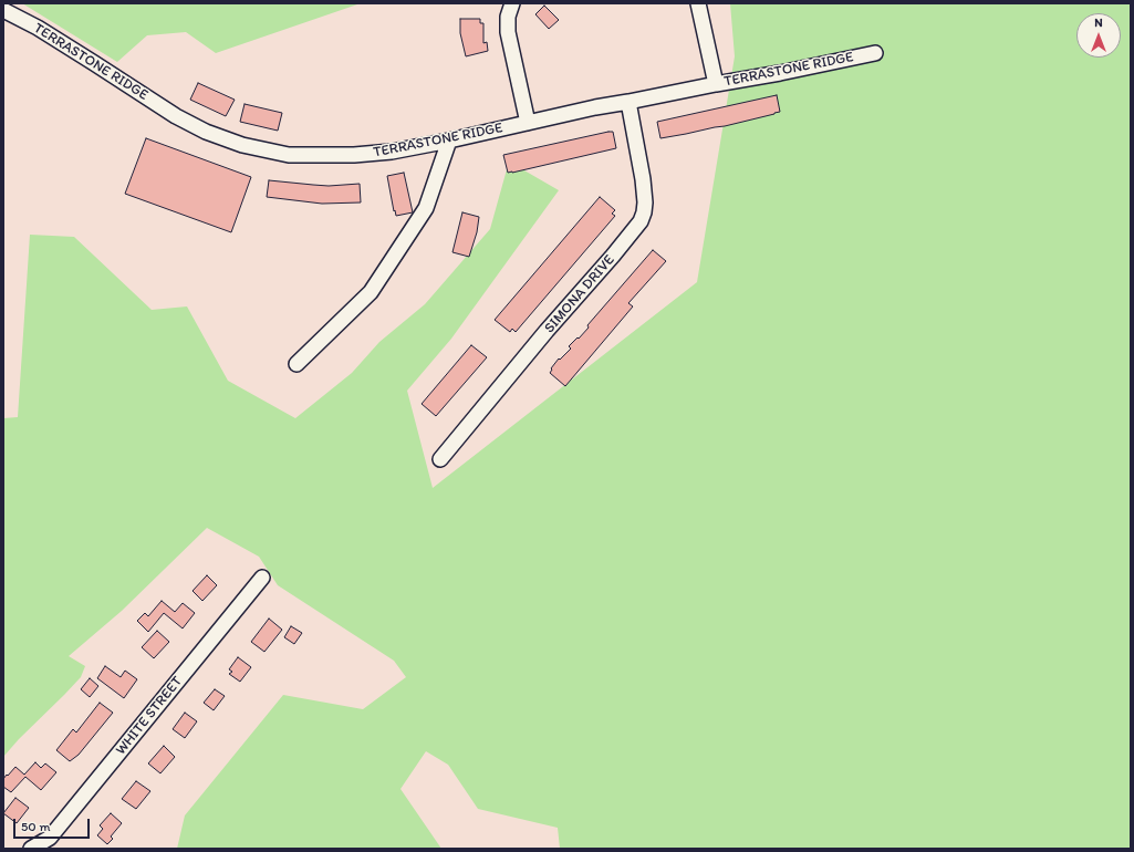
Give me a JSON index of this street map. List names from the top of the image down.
{
  "streets": {
    "street": ["TERRASTONE RIDGE", "SIMONA DRIVE", "WHITE STREET"]
  },
  "crossings": [
    ["TERRASTONE RIDGE", "SIMONA DRIVE"]
  ],
  "scale_bar": "50 m",
  "north": "top"
}
